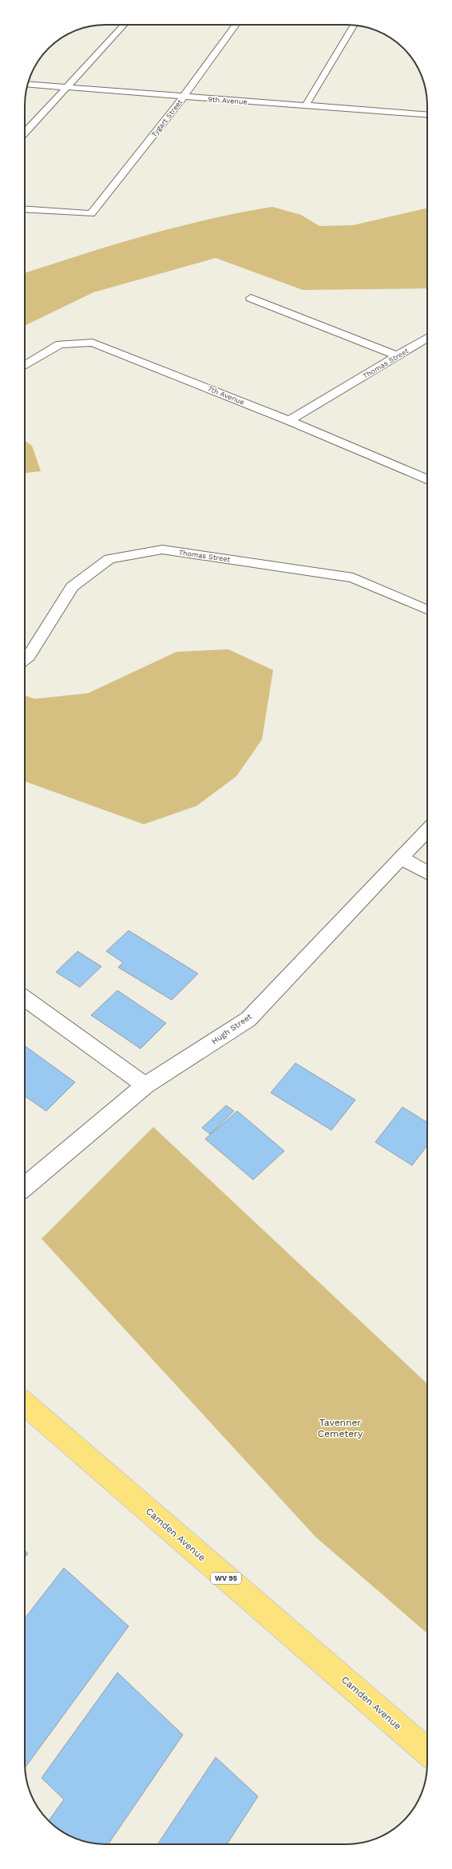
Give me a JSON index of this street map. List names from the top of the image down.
{
  "streets": {
    "main road": ["Camden Avenue", "WV 95"],
    "street": [
      "9th Avenue",
      "Tygart Street",
      "Thomas Street",
      "7th Avenue",
      "Hugh Street"
    ]
  },
  "crossings": [
    ["9th Avenue", "Tygart Street"],
    ["Thomas Street", "7th Avenue"]
  ],
  "parks": ["Tavenner Cemetery"]
}
